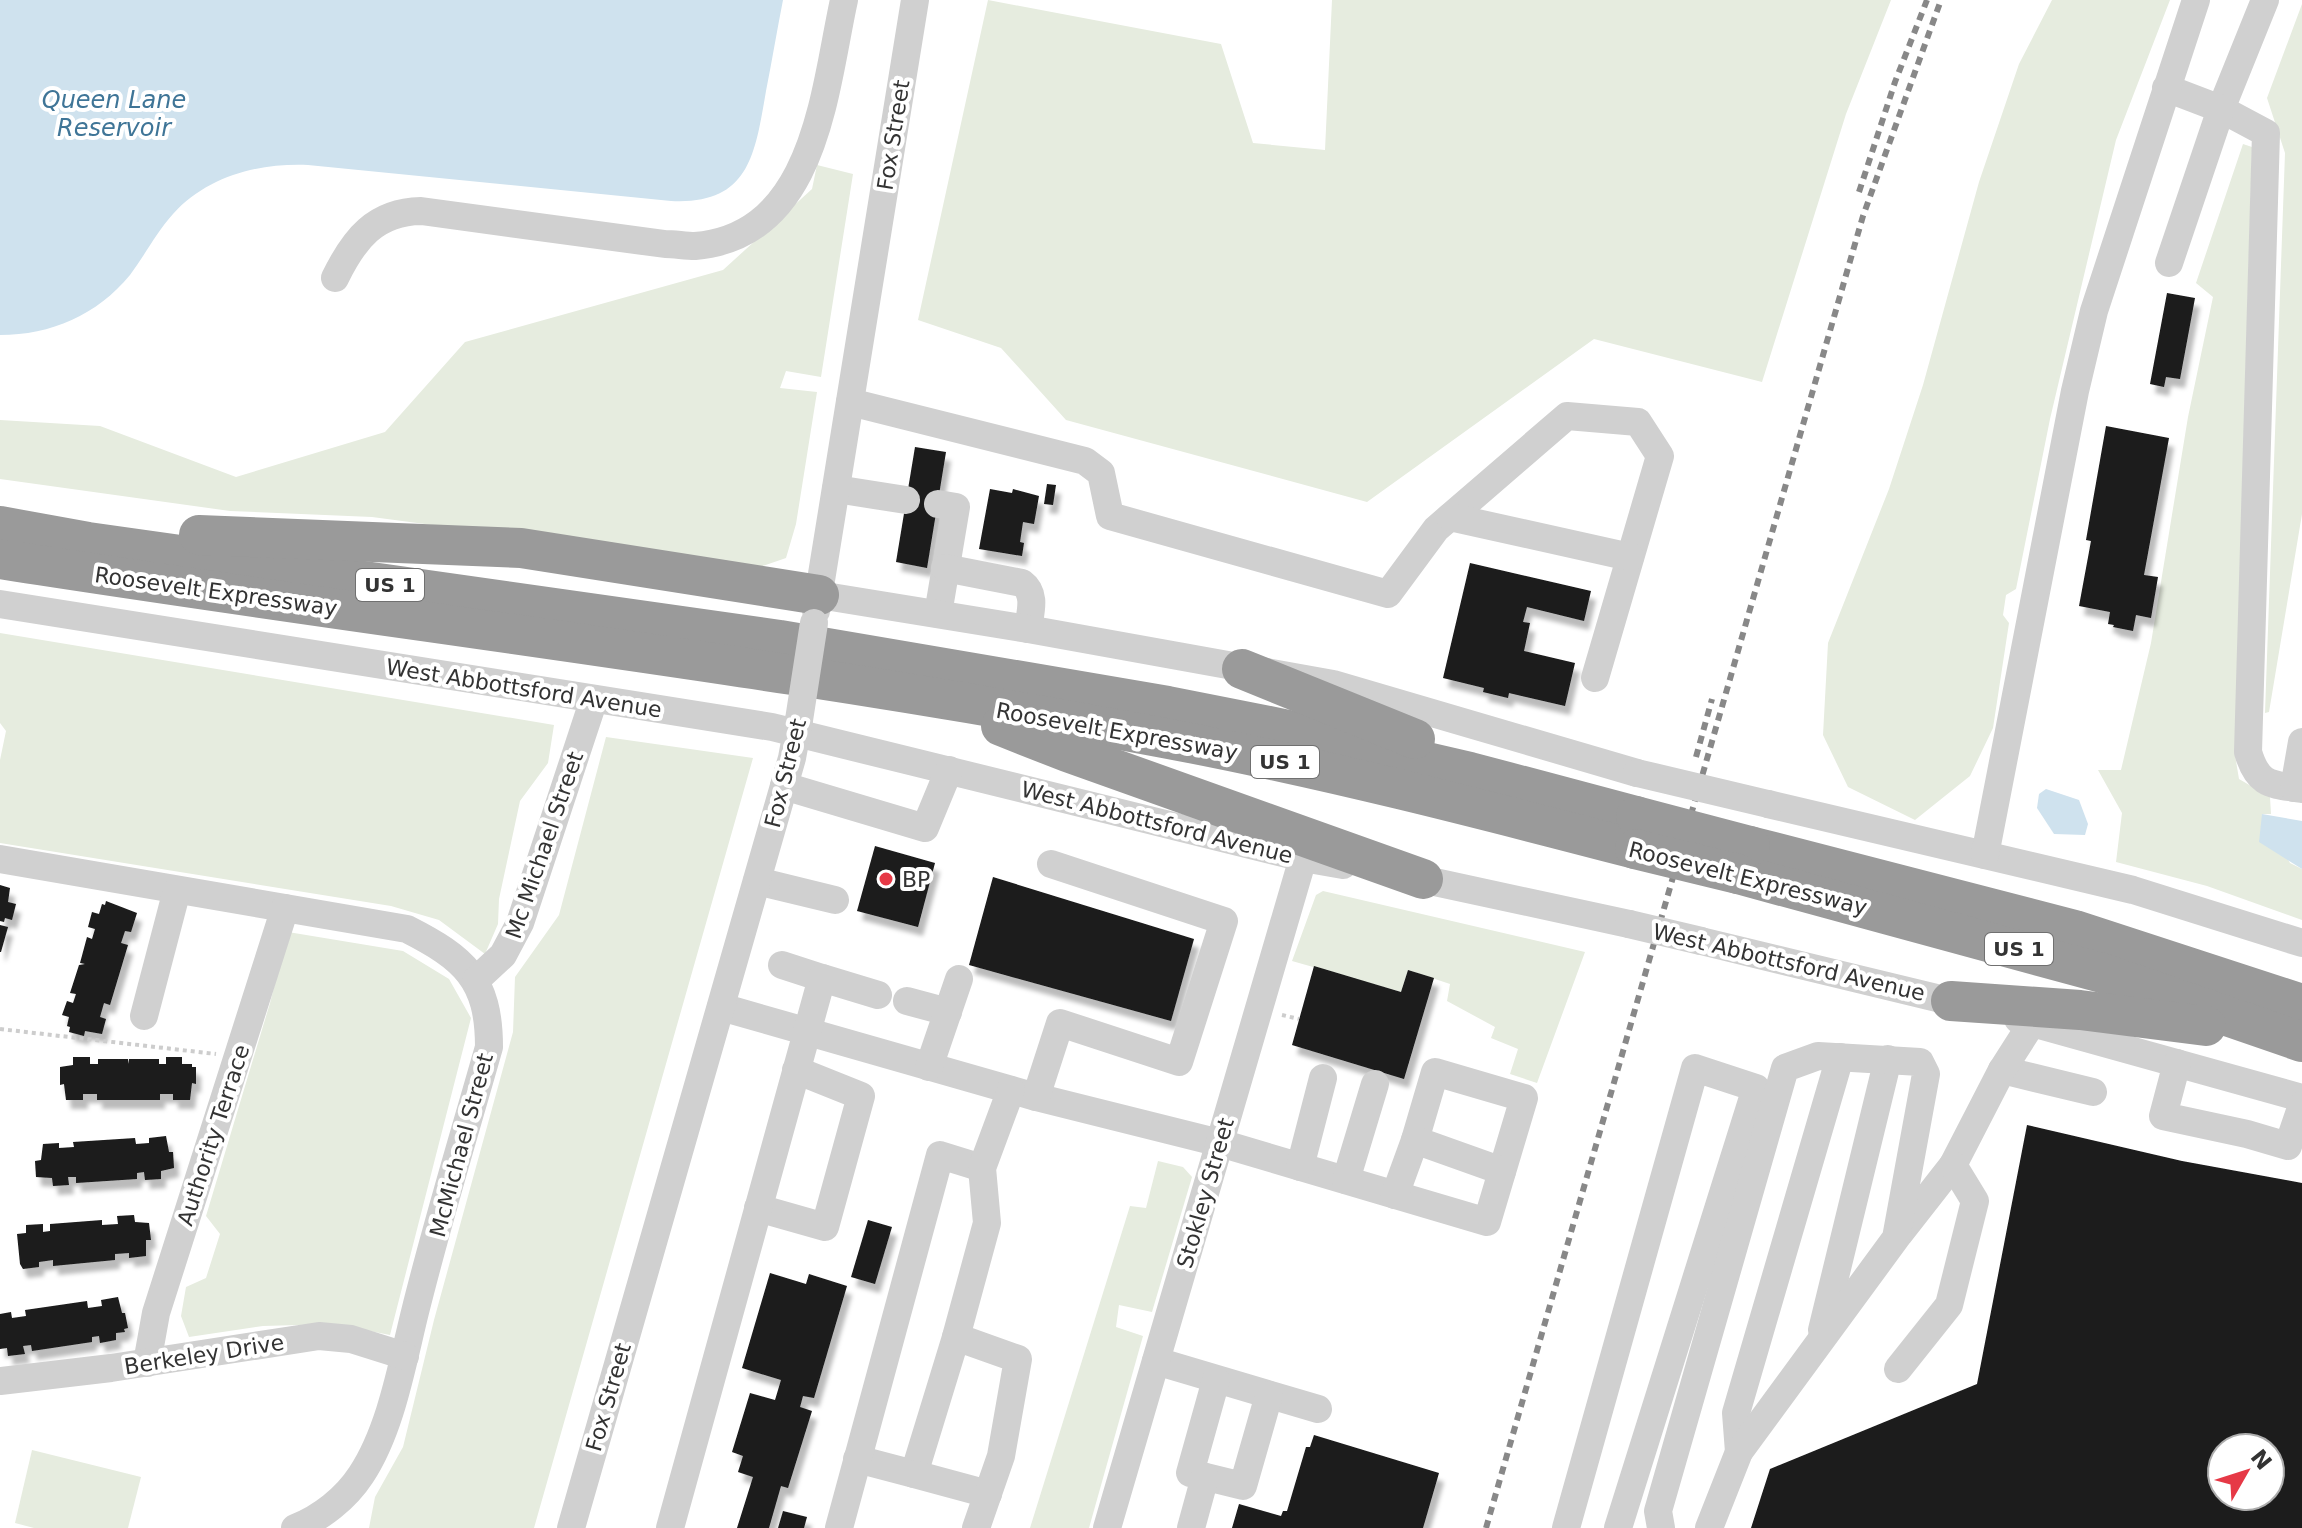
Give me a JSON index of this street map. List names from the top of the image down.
{
  "streets": {
    "highway": ["US 1", "Roosevelt Expressway"],
    "street": [
      "Fox Street",
      "West Abbottsford Avenue",
      "Mc Michael Street",
      "Authority Terrace",
      "McMichael Street",
      "Stokley Street",
      "Berkeley Drive"
    ]
  },
  "crossings": [
    ["Fox Street", "West Abbottsford Avenue"],
    ["West Abbottsford Avenue", "Mc Michael Street"],
    ["West Abbottsford Avenue", "Stokley Street"],
    ["Mc Michael Street", "McMichael Street"],
    ["Authority Terrace", "McMichael Street"],
    ["Authority Terrace", "Berkeley Drive"],
    ["McMichael Street", "Berkeley Drive"]
  ],
  "water": ["Queen Lane Reservoir"],
  "places": ["BP"],
  "north": "top right"
}
